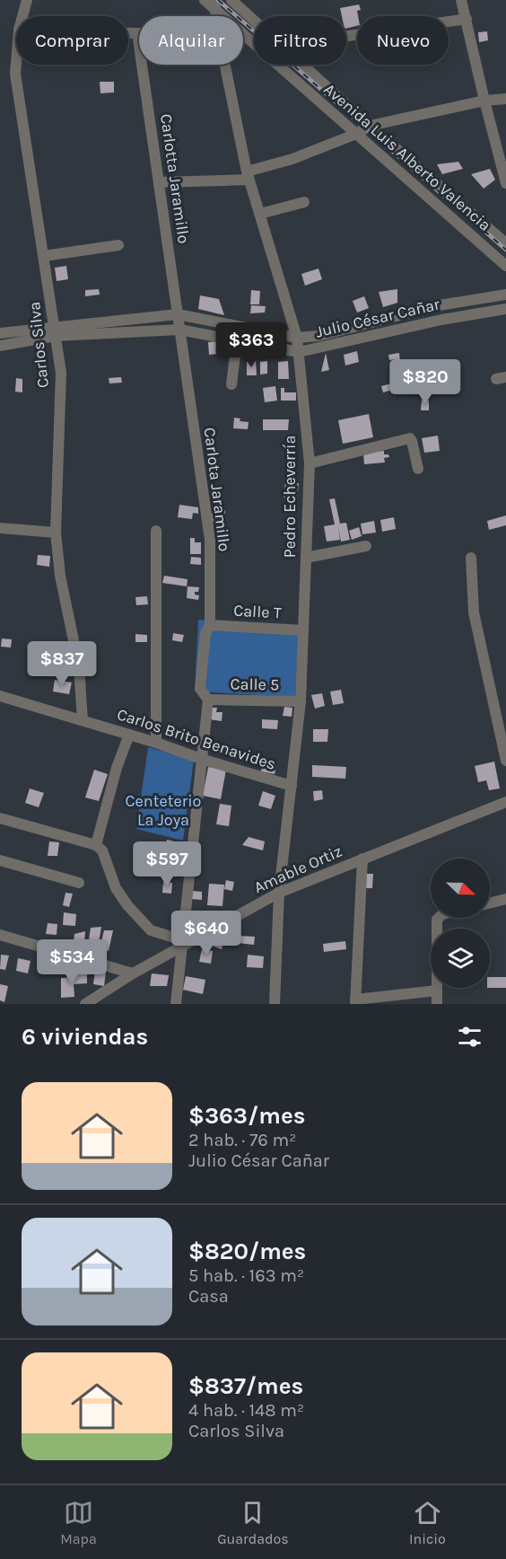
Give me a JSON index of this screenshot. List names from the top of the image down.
{
  "streets": {
    "street": [
      "Avenida Luis Alberto Valencia",
      "Carlotta Jaramillo",
      "Julio César Cañar",
      "Carlos Silva",
      "Carlota Jaramillo",
      "Pedro Echeverría",
      "Calle T",
      "Calle 5",
      "Carlos Brito Benavides",
      "Amable Ortiz"
    ]
  },
  "crossings": [
    ["Carlotta Jaramillo", "Julio César Cañar"],
    ["Carlotta Jaramillo", "Carlota Jaramillo"],
    ["Julio César Cañar", "Carlos Silva"],
    ["Julio César Cañar", "Carlota Jaramillo"],
    ["Julio César Cañar", "Pedro Echeverría"],
    ["Carlos Silva", "Carlos Brito Benavides"],
    ["Carlota Jaramillo", "Calle T"],
    ["Carlota Jaramillo", "Calle 5"],
    ["Carlota Jaramillo", "Carlos Brito Benavides"],
    ["Carlota Jaramillo", "Amable Ortiz"],
    ["Pedro Echeverría", "Calle T"],
    ["Pedro Echeverría", "Calle 5"],
    ["Pedro Echeverría", "Carlos Brito Benavides"],
    ["Pedro Echeverría", "Amable Ortiz"]
  ],
  "parks": ["Centeterio La Joya"],
  "north": "bottom right",
  "page": {
    "chip": [
      "Comprar",
      "Alquilar",
      "Filtros",
      "Nuevo"
    ],
    "price": [
      "$363",
      "$820",
      "$837",
      "$597",
      "$640",
      "$534"
    ],
    "heading": "6 viviendas",
    "list": [
      {
        "name": "$363/mes",
        "note": "2 hab. · 76 m² · Julio César Cañar"
      },
      {
        "name": "$820/mes",
        "note": "5 hab. · 163 m² · Casa"
      },
      {
        "name": "$837/mes",
        "note": "4 hab. · 148 m² · Carlos Silva"
      }
    ],
    "tabs": ["Mapa", "Guardados", "Inicio"]
  }
}
